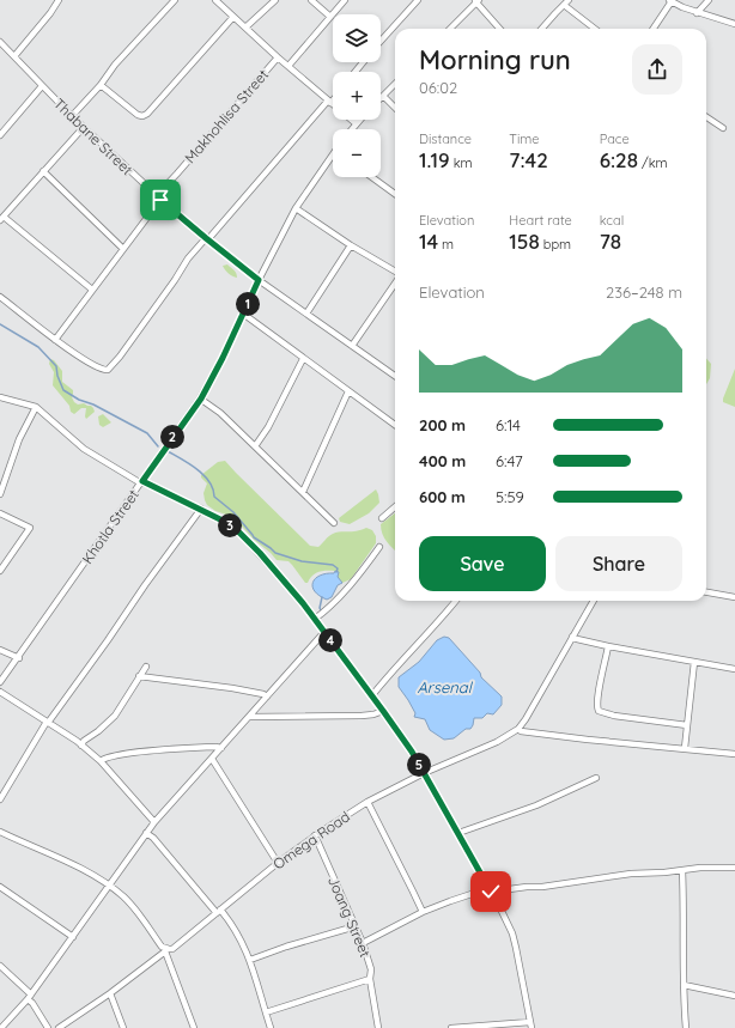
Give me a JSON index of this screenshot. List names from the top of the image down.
{
  "streets": {
    "street": [
      "Makhohlisa Street",
      "Thabane Street",
      "Khotla Street",
      "Omega Road",
      "Joang Street"
    ]
  },
  "crossings": [
    ["Makhohlisa Street", "Thabane Street"],
    ["Thabane Street", "Khotla Street"],
    ["Omega Road", "Joang Street"]
  ],
  "water": ["Arsenal"],
  "page": {
    "map_buttons": ["+", "−"],
    "heading": ["Morning run", "06:02"],
    "stats": [
      ["Distance", "1.19 km"],
      ["Time", "7:42"],
      ["Pace", "6:28 /km"],
      ["Elevation", "14 m"],
      ["Heart rate", "158 bpm"],
      ["kcal", "78"]
    ],
    "chart": ["Elevation", "236–248 m"],
    "pins": [
      "1",
      "2",
      "3",
      "4",
      "5"
    ],
    "list": [
      {
        "name": "200 m",
        "note": "6:14"
      },
      {
        "name": "400 m",
        "note": "6:47"
      },
      {
        "name": "600 m",
        "note": "5:59"
      }
    ],
    "buttons": ["Save", "Share"]
  }
}
